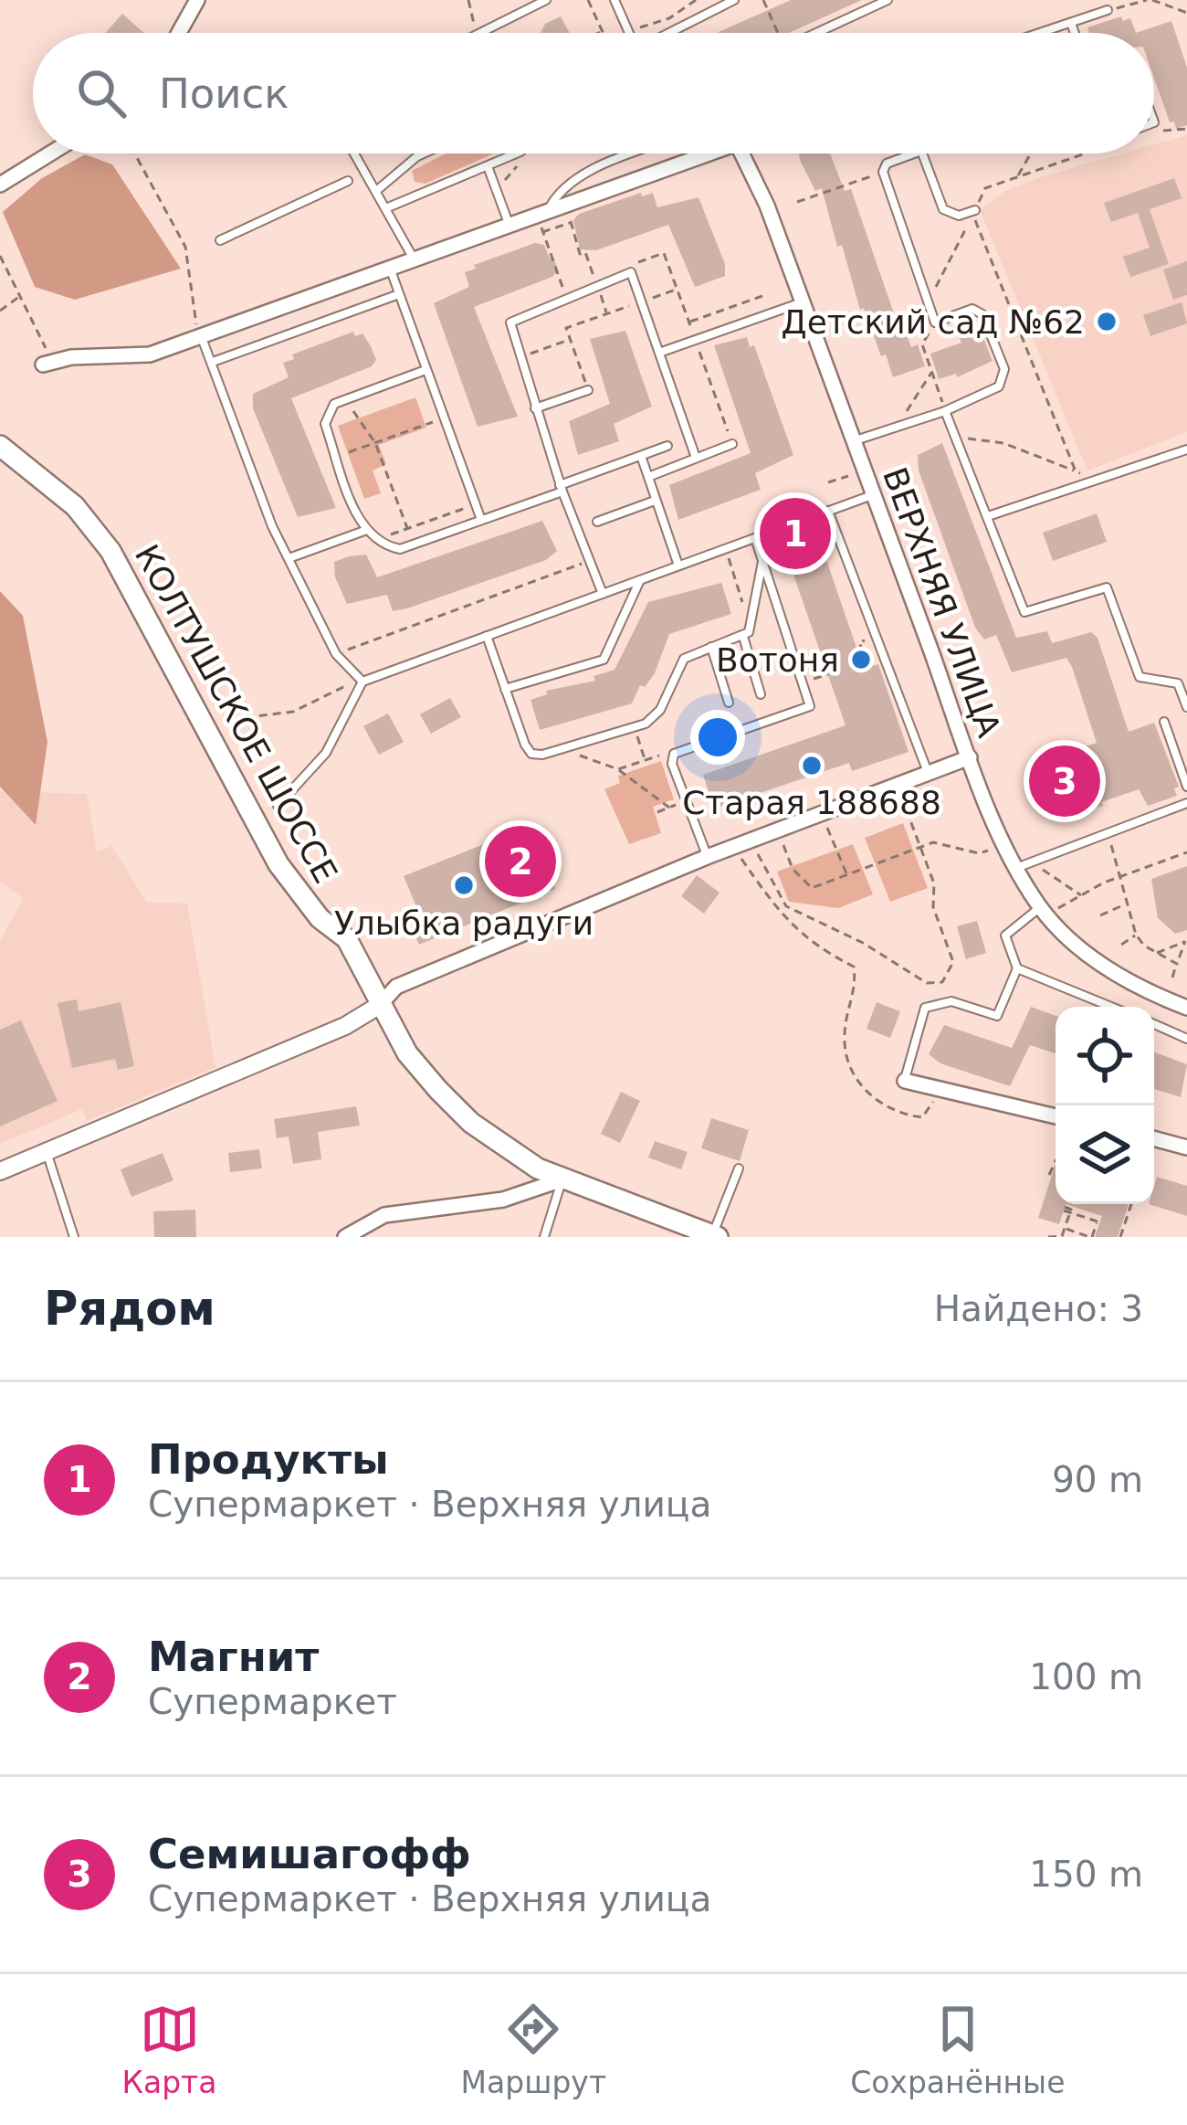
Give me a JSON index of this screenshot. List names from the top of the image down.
{
  "streets": {
    "main road": ["КОЛТУШСКОЕ ШОССЕ"],
    "street": ["ВЕРХНЯЯ УЛИЦА"]
  },
  "places": [
    "Детский сад №62",
    "Вотоня",
    "Старая 188688",
    "Улыбка радуги"
  ],
  "page": {
    "search": "Поиск",
    "pins": ["1", "3", "2"],
    "heading": ["Рядом", "Найдено: 3"],
    "list": [
      {
        "mark": "1",
        "name": "Продукты",
        "note": "Супермаркет · Верхняя улица",
        "value": "90 m"
      },
      {
        "mark": "2",
        "name": "Магнит",
        "note": "Супермаркет",
        "value": "100 m"
      },
      {
        "mark": "3",
        "name": "Семишагофф",
        "note": "Супермаркет · Верхняя улица",
        "value": "150 m"
      }
    ],
    "nav": ["Карта", "Маршрут", "Сохранённые"]
  }
}
